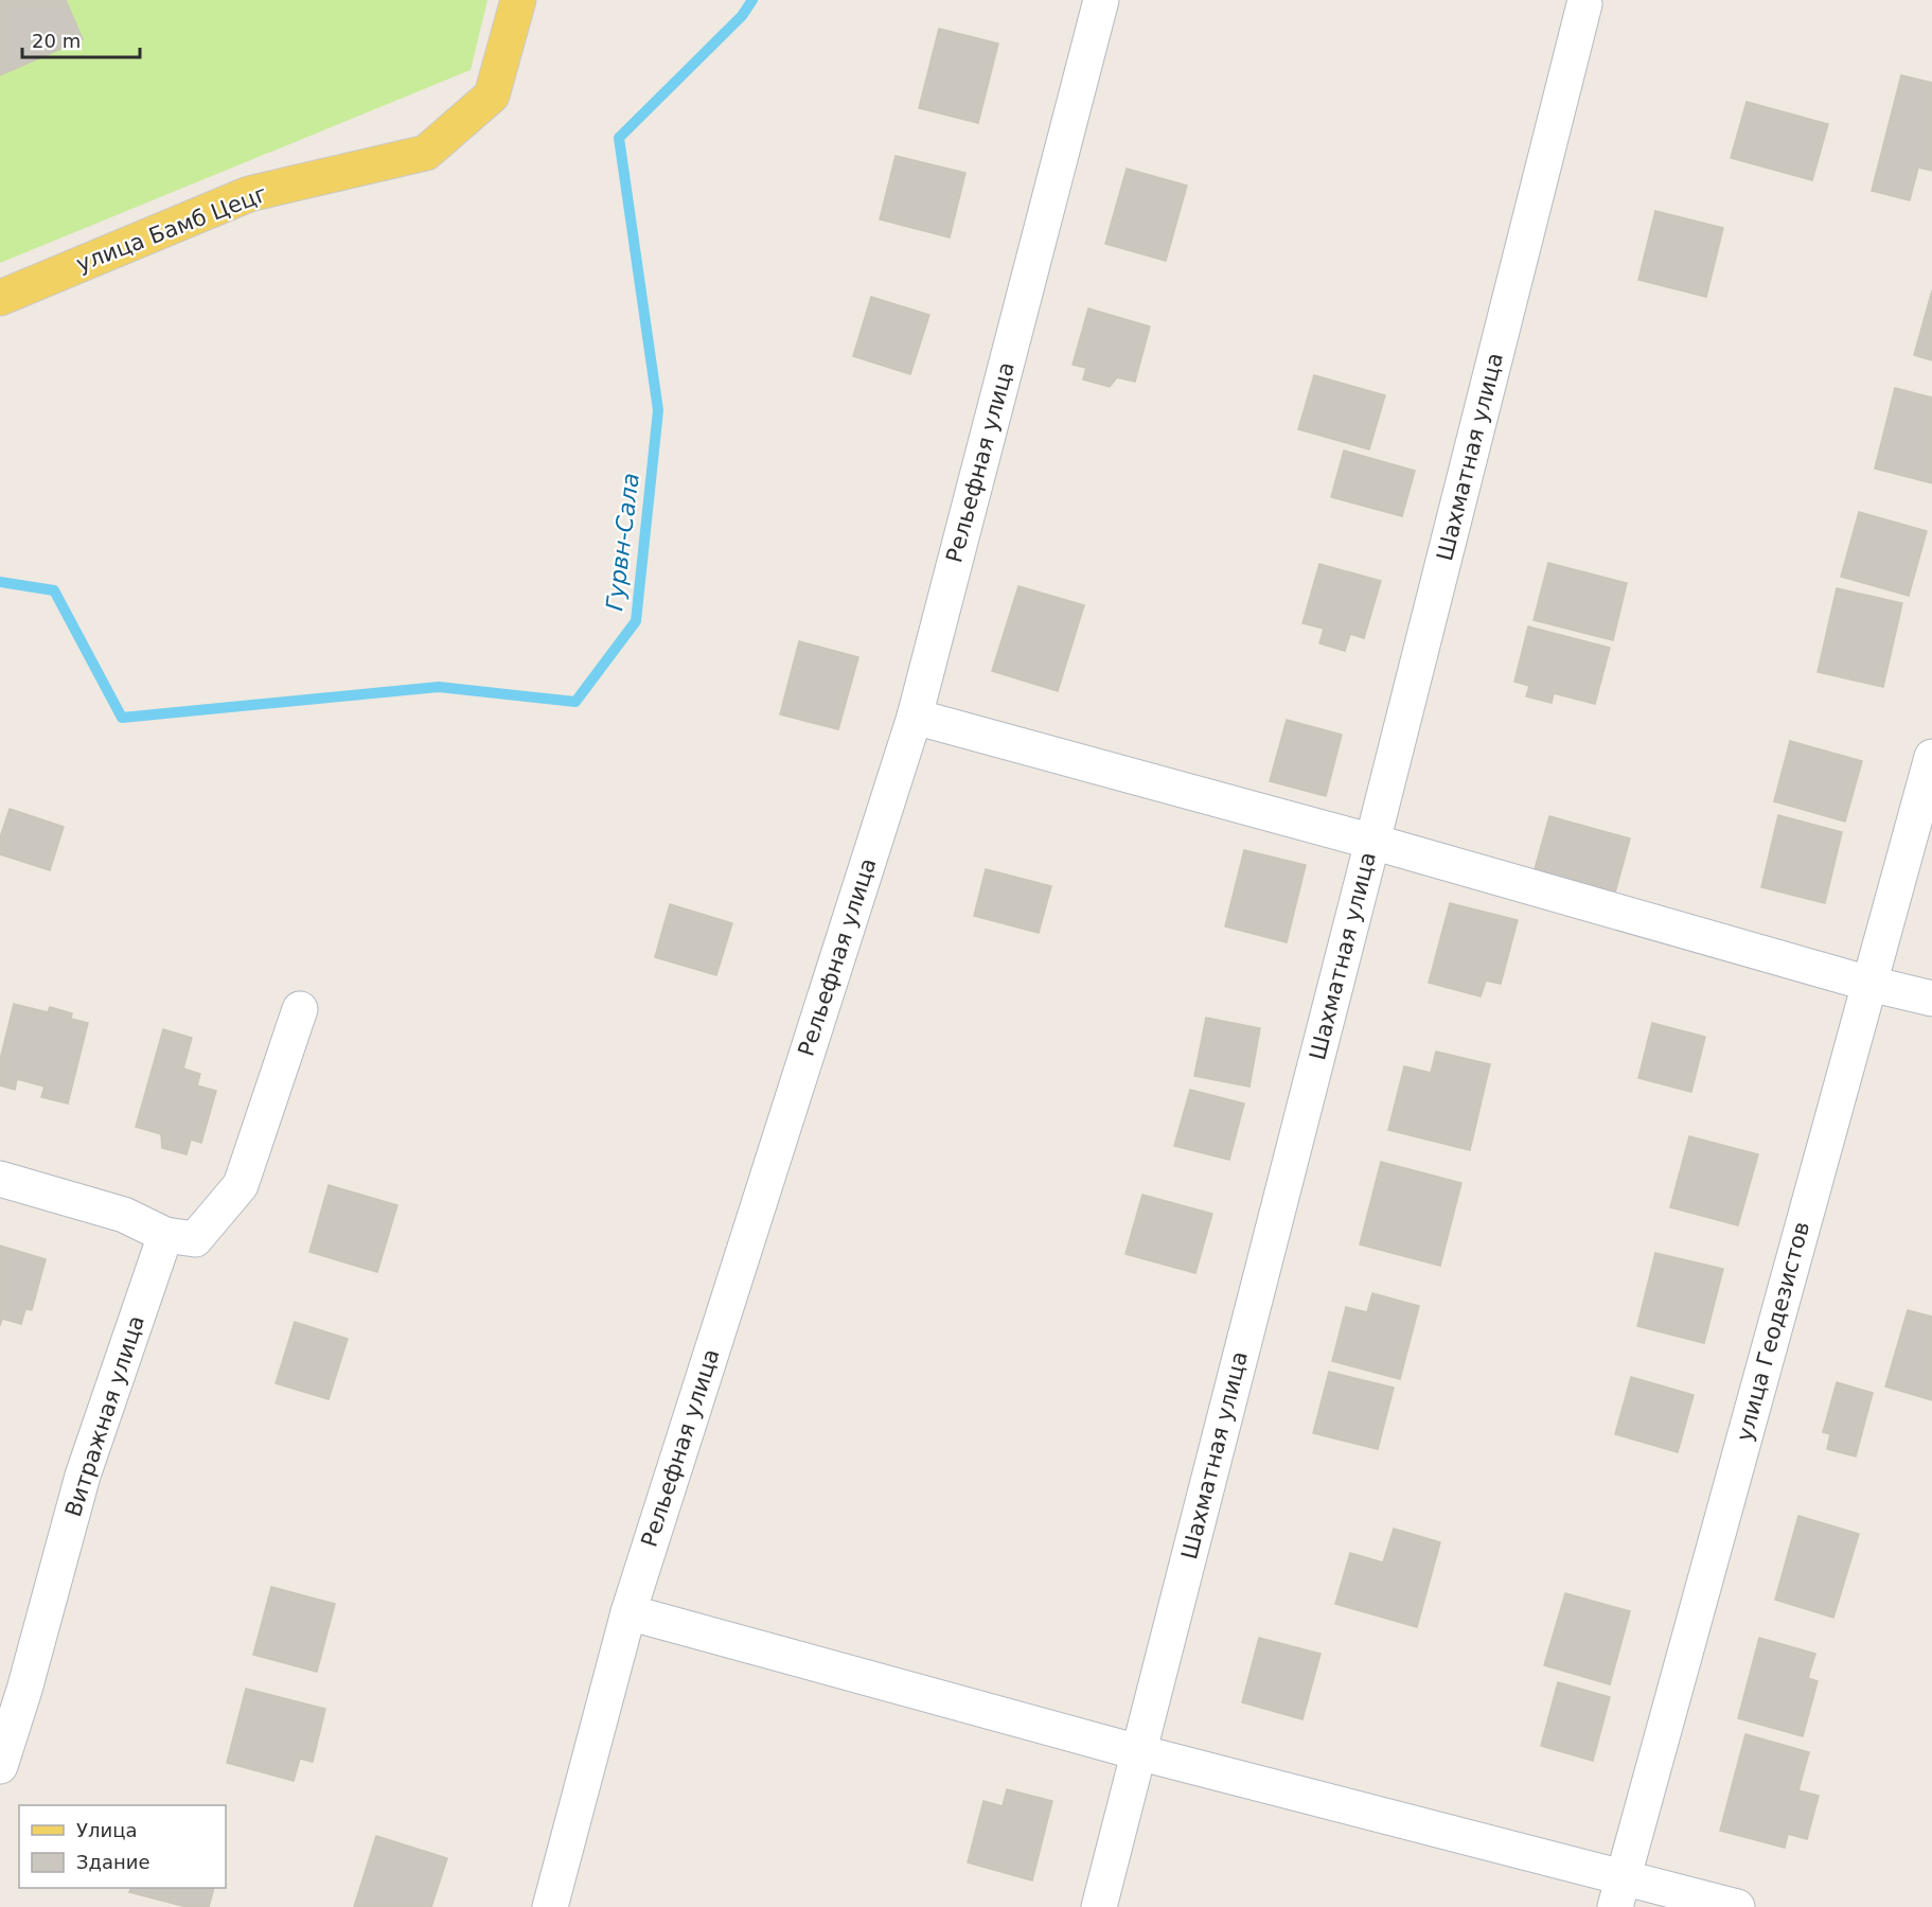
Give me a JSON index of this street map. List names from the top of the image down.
{
  "streets": {
    "main road": ["улица Бамб Цецг"],
    "street": [
      "Шахматная улица",
      "Рельефная улица",
      "улица Геодезистов",
      "Витражная улица"
    ]
  },
  "water": ["Гурвн-Сала"],
  "legend": ["Улица", "Здание"],
  "scale_bar": "20 m"
}
